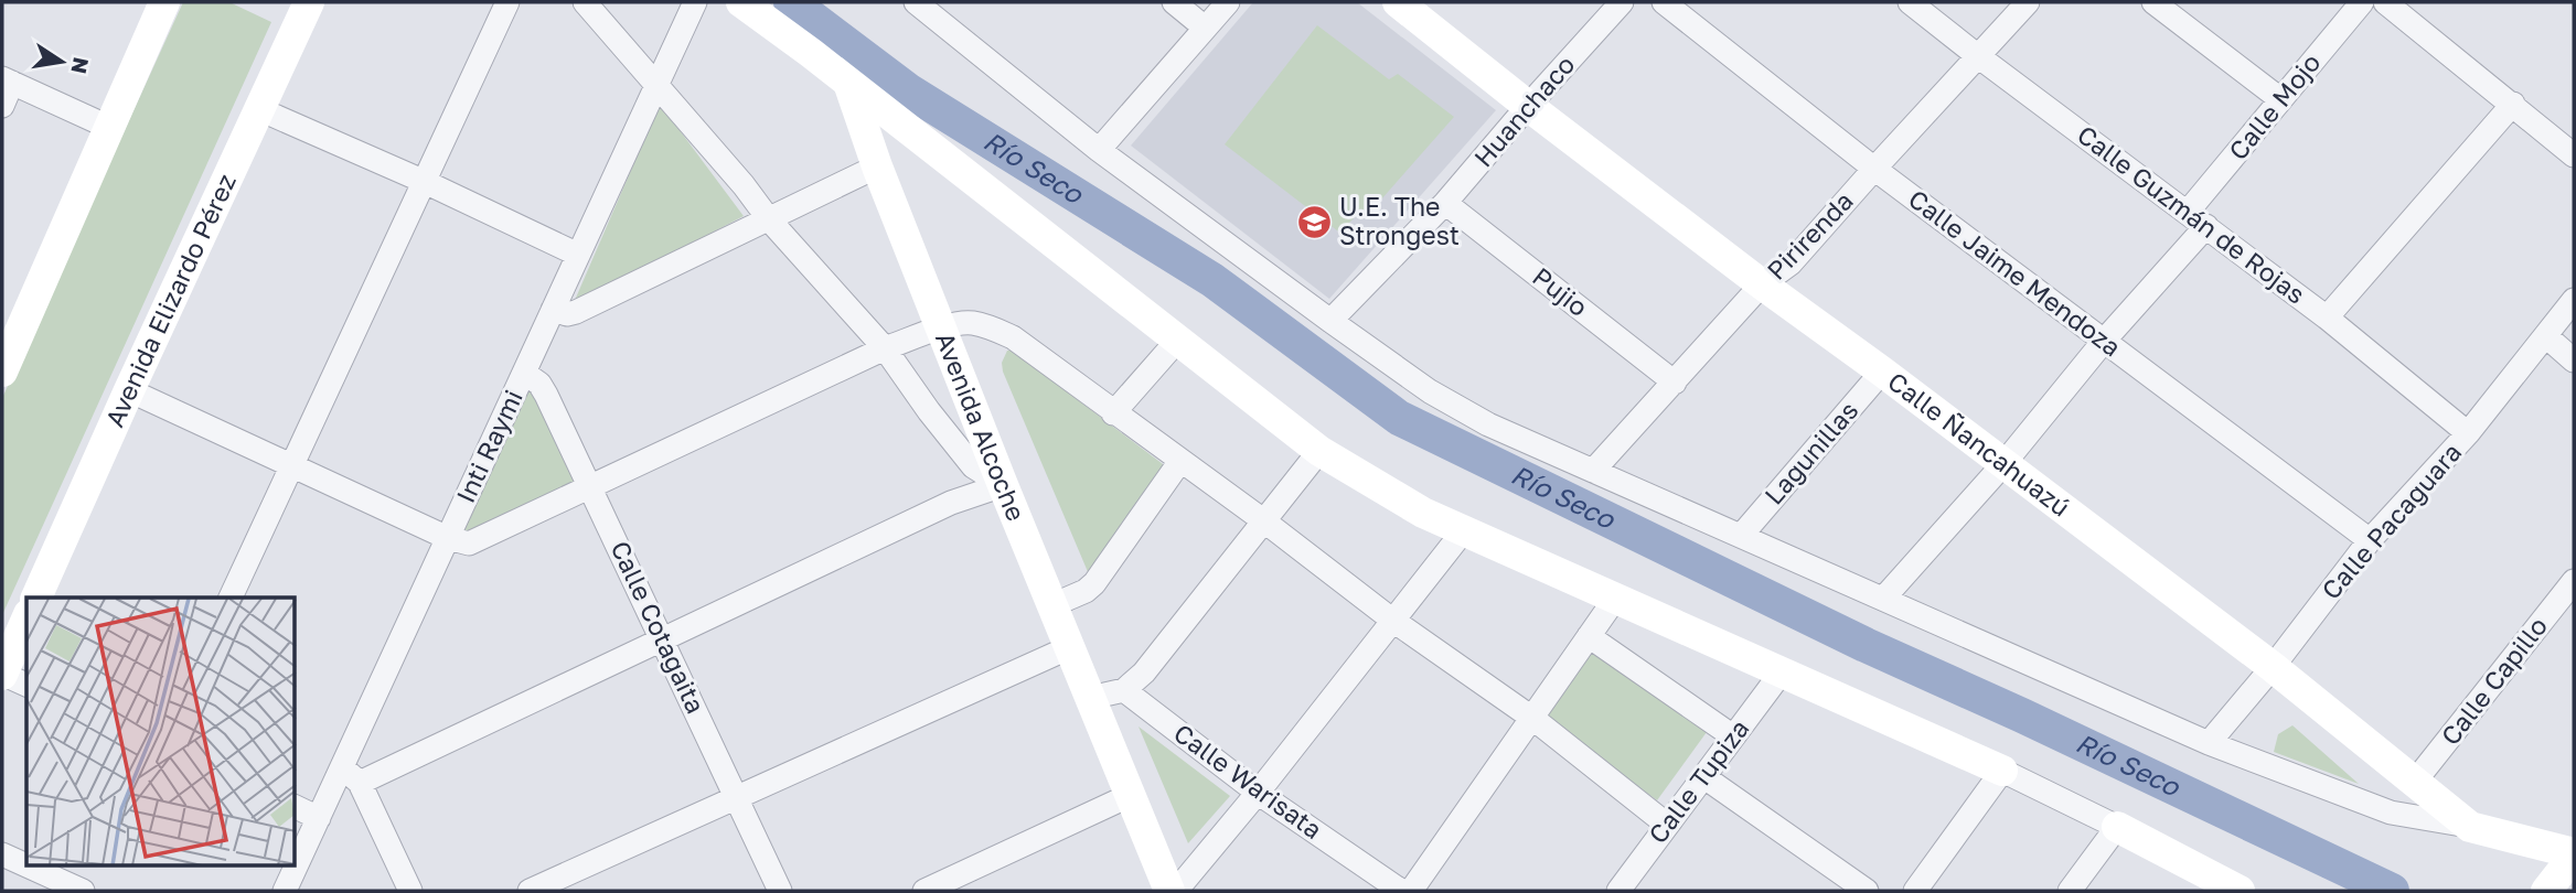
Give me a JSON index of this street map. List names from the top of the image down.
{
  "streets": {
    "street": [
      "Calle Mojo",
      "Huanchaco",
      "Calle Guzmán de Rojas",
      "Pirirenda",
      "Calle Jaime Mendoza",
      "Pujio",
      "Avenida Elizardo Pérez",
      "Avenida Alcoche",
      "Calle Ñancahuazú",
      "Inti Raymi",
      "Lagunillas",
      "Calle Pacaguara",
      "Calle Cotagaita",
      "Calle Capillo",
      "Calle Warisata",
      "Calle Tupiza"
    ]
  },
  "crossings": [
    ["Calle Mojo", "Calle Guzmán de Rojas"],
    ["Calle Mojo", "Calle Jaime Mendoza"],
    ["Calle Mojo", "Calle Ñancahuazú"],
    ["Huanchaco", "Pujio"],
    ["Huanchaco", "Calle Ñancahuazú"],
    ["Calle Guzmán de Rojas", "Pirirenda"],
    ["Calle Guzmán de Rojas", "Calle Pacaguara"],
    ["Pirirenda", "Calle Jaime Mendoza"],
    ["Pirirenda", "Pujio"],
    ["Pirirenda", "Calle Ñancahuazú"],
    ["Calle Jaime Mendoza", "Calle Pacaguara"],
    ["Calle Ñancahuazú", "Lagunillas"],
    ["Calle Ñancahuazú", "Calle Pacaguara"],
    ["Calle Ñancahuazú", "Calle Capillo"],
    ["Inti Raymi", "Calle Cotagaita"]
  ],
  "water": ["Río Seco"],
  "places": {
    "school or university": ["U.E. The Strongest"]
  },
  "north": "right"
}
